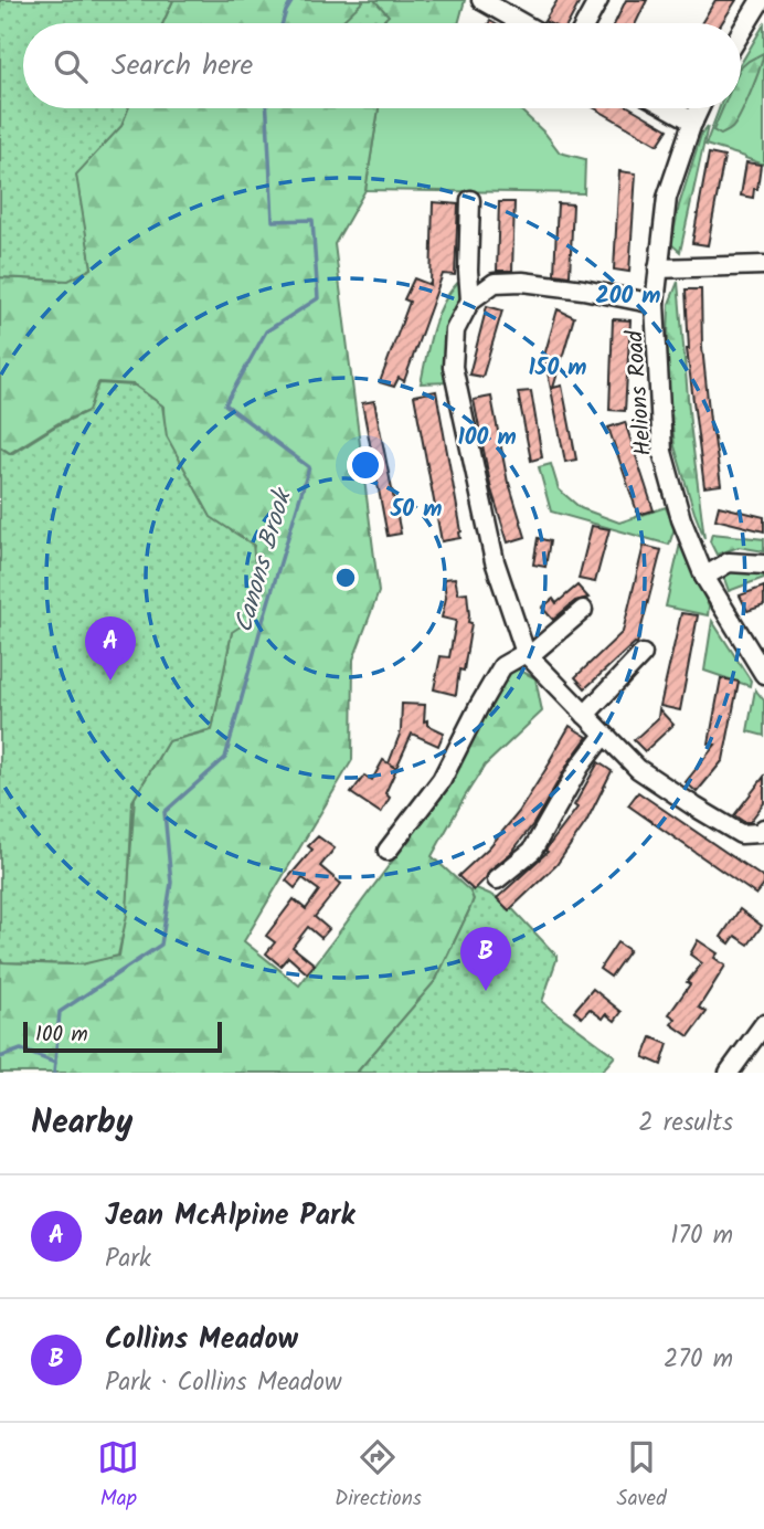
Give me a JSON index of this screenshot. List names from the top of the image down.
{
  "streets": {
    "street": ["Helions Road"]
  },
  "water": ["Canons Brook"],
  "scale_bar": "100 m",
  "page": {
    "search": "Search here",
    "pins": ["A", "B"],
    "scale": "100 m",
    "heading": ["Nearby", "2 results"],
    "list": [
      {
        "mark": "A",
        "name": "Jean McAlpine Park",
        "note": "Park",
        "value": "170 m"
      },
      {
        "mark": "B",
        "name": "Collins Meadow",
        "note": "Park · Collins Meadow",
        "value": "270 m"
      }
    ],
    "nav": ["Map", "Directions", "Saved"]
  },
  "rings": [
    "200 m",
    "150 m",
    "100 m",
    "50 m"
  ]
}
